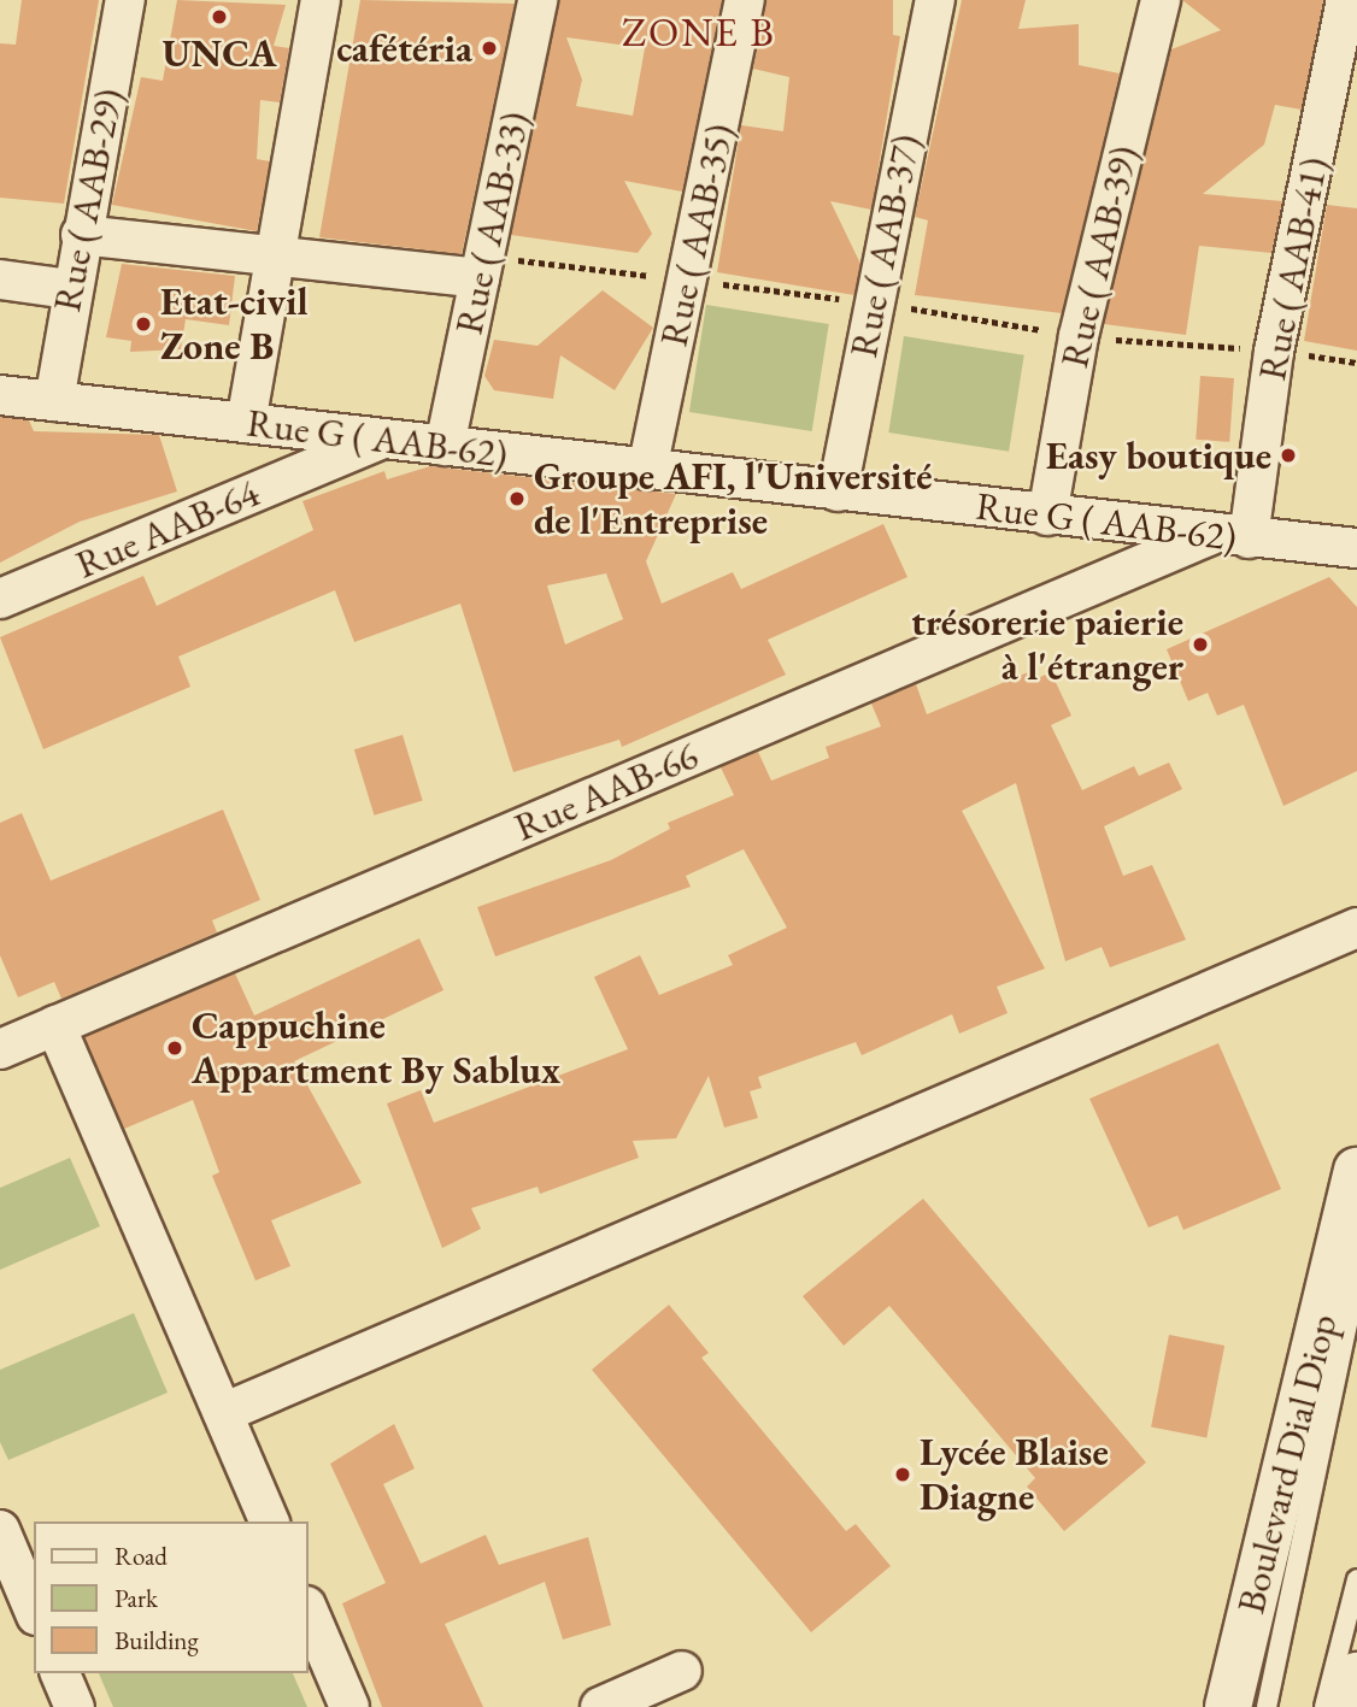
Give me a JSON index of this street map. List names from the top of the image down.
{
  "streets": {
    "street": [
      "Rue ( AAB-29)",
      "Rue ( AAB-33)",
      "Rue ( AAB-35)",
      "Rue ( AAB-37)",
      "Rue ( AAB-39)",
      "Rue ( AAB-41)",
      "Rue G ( AAB-62)",
      "Rue AAB-64",
      "Rue AAB-66",
      "Boulevard Dial Diop"
    ]
  },
  "crossings": [
    ["Rue ( AAB-29)", "Rue G ( AAB-62)"],
    ["Rue ( AAB-33)", "Rue G ( AAB-62)"],
    ["Rue ( AAB-35)", "Rue G ( AAB-62)"],
    ["Rue ( AAB-37)", "Rue G ( AAB-62)"],
    ["Rue ( AAB-39)", "Rue G ( AAB-62)"],
    ["Rue ( AAB-41)", "Rue G ( AAB-62)"],
    ["Rue ( AAB-41)", "Rue AAB-66"],
    ["Rue G ( AAB-62)", "Rue AAB-64"],
    ["Rue G ( AAB-62)", "Rue AAB-66"]
  ],
  "districts": ["ZONE B"],
  "places": [
    "UNCA",
    "cafétéria",
    "Etat-civil Zone B",
    "Easy boutique",
    "Groupe AFI, l'Université de l'Entreprise",
    "trésorerie paierie à l'étranger",
    "Cappuchine Appartment By Sablux",
    "Lycée Blaise Diagne"
  ],
  "legend": ["Road", "Park", "Building"]
}
